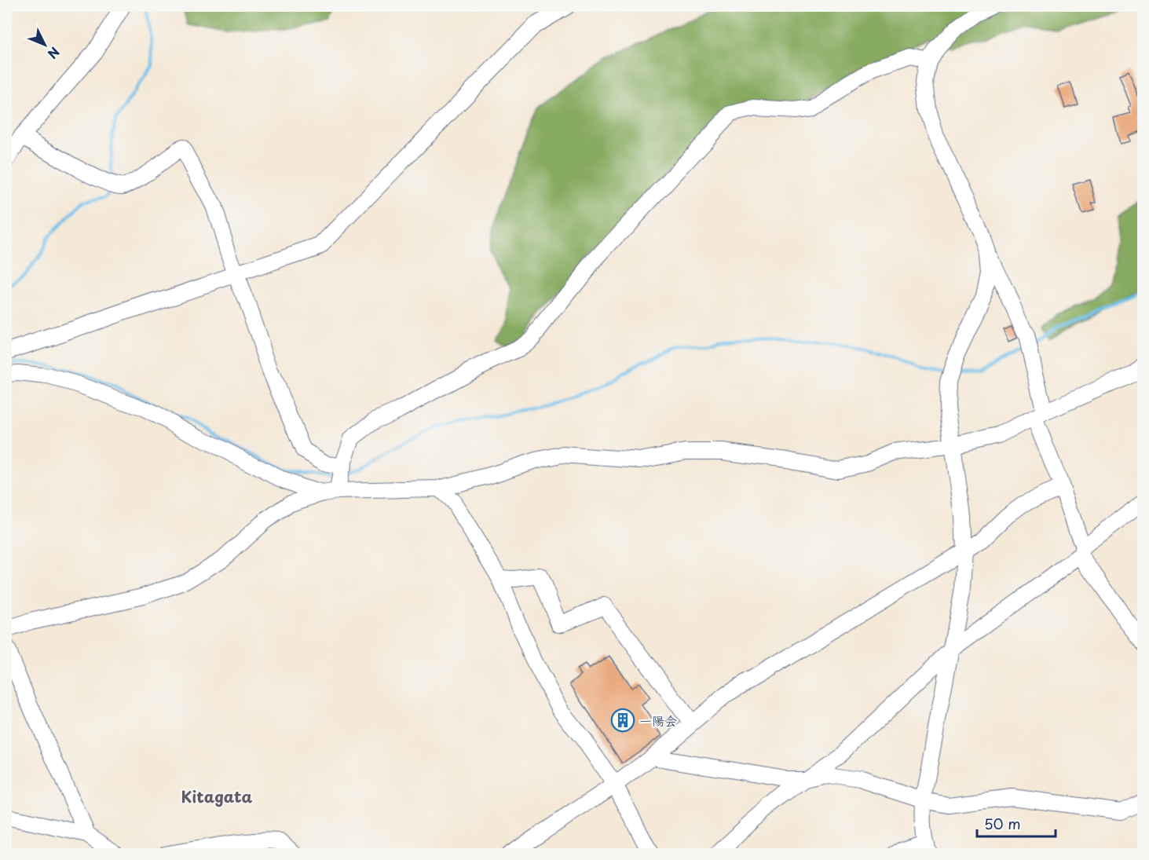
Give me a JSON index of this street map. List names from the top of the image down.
{
  "districts": ["Kitagata"],
  "places": {
    "building": ["一陽会"]
  },
  "scale_bar": "50 m",
  "north": "bottom right"
}
